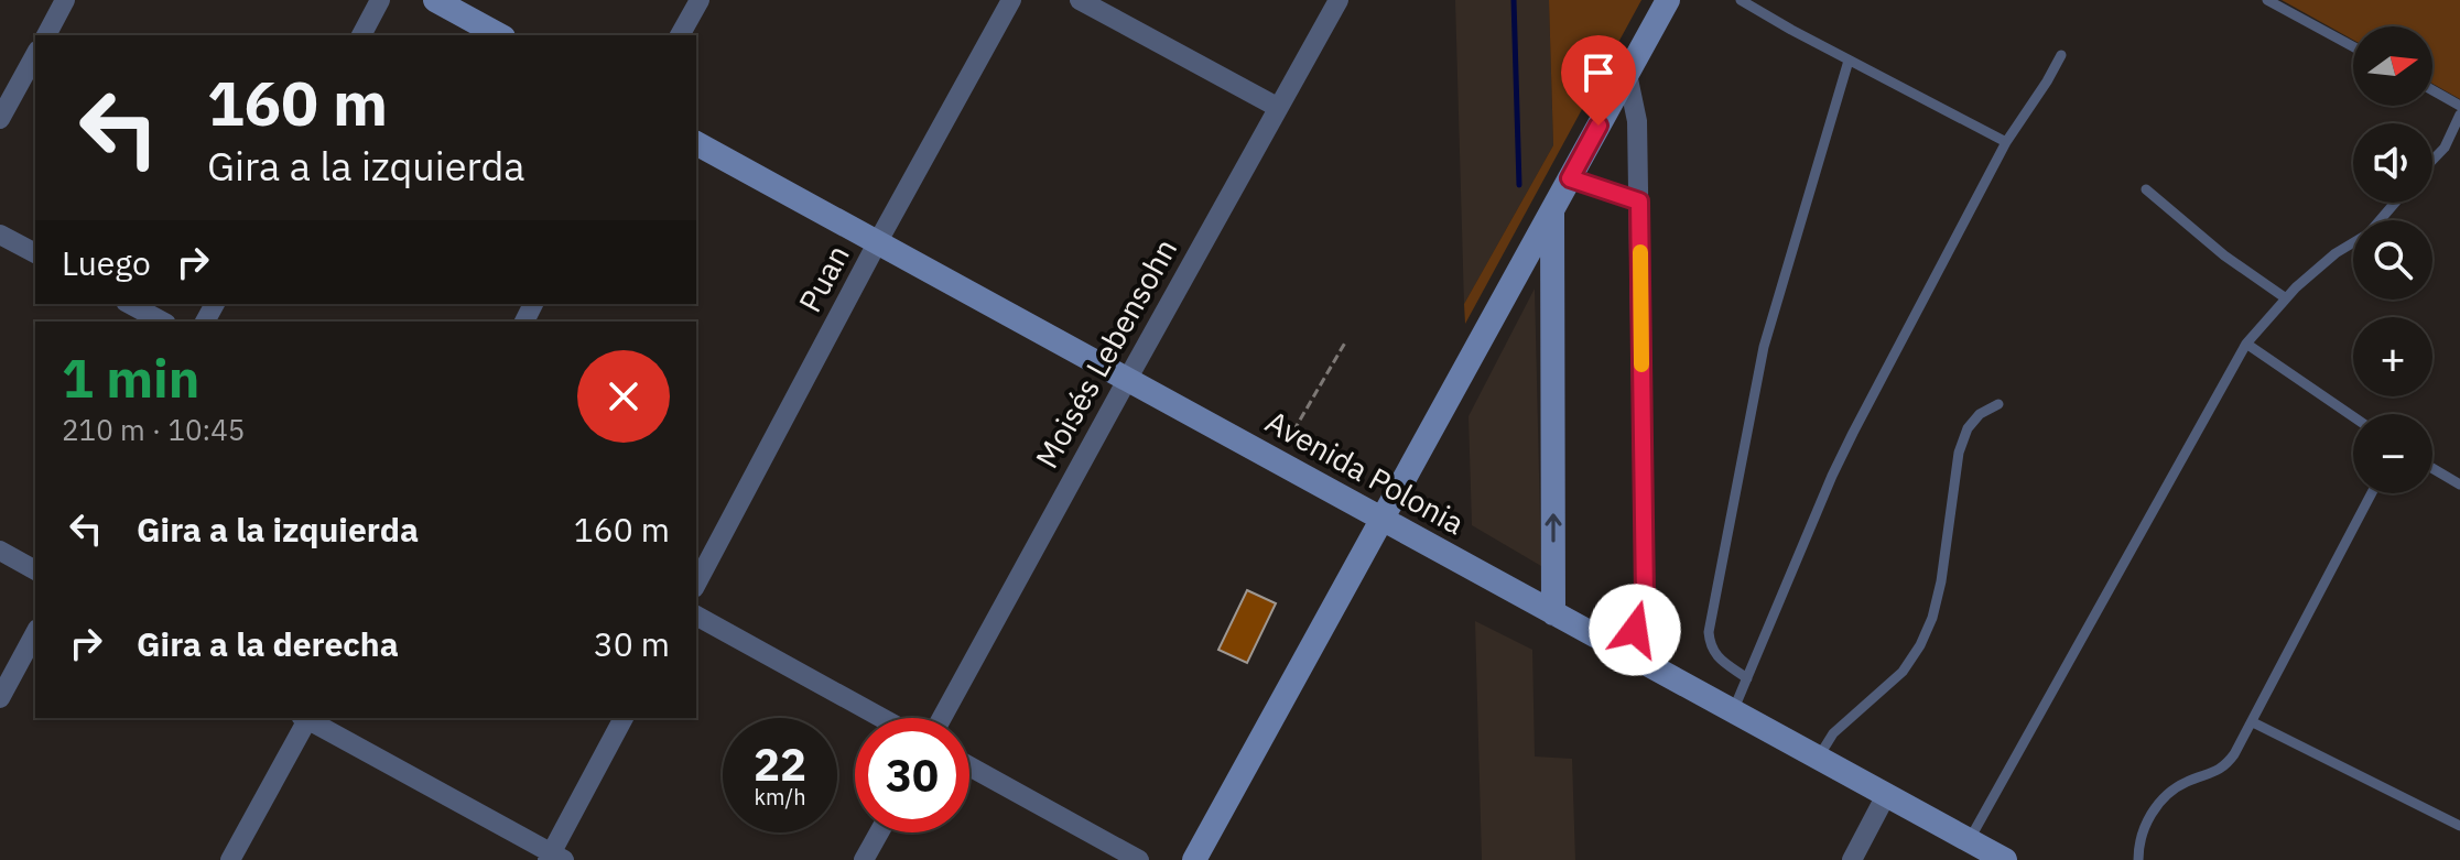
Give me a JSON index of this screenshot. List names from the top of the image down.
{
  "streets": {
    "main road": ["Avenida Polonia"],
    "street": ["Puan", "Moisés Lebensohn"]
  },
  "crossings": [
    ["Puan", "Avenida Polonia"],
    ["Moisés Lebensohn", "Avenida Polonia"]
  ],
  "north": "right",
  "page": {
    "map_buttons": ["+", "−"],
    "turn": ["160 m", "Gira a la izquierda"],
    "then": "Luego",
    "heading": ["1 min", "210 m · 10:45"],
    "list": [
      {
        "name": "Gira a la izquierda",
        "value": "160 m"
      },
      {
        "name": "Gira a la derecha",
        "value": "30 m"
      }
    ],
    "speed": "22 km/h",
    "limit": "30"
  }
}
